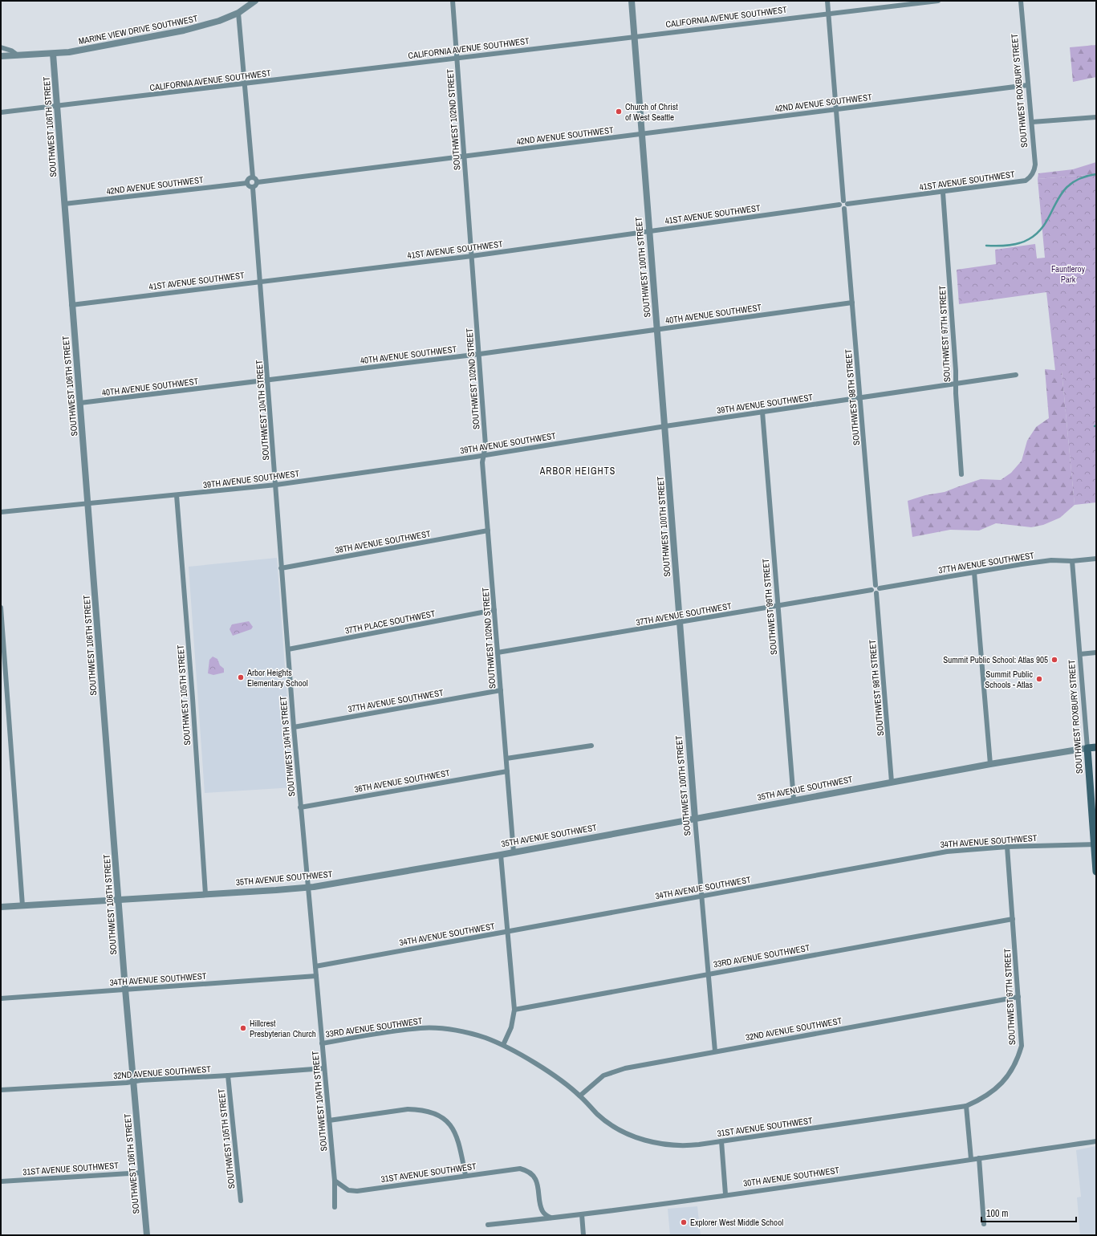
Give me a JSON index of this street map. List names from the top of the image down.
{
  "streets": {
    "main road": ["SOUTHWEST ROXBURY STREET", "35TH AVENUE SOUTHWEST"],
    "street": [
      "CALIFORNIA AVENUE SOUTHWEST",
      "MARINE VIEW DRIVE SOUTHWEST",
      "42ND AVENUE SOUTHWEST",
      "SOUTHWEST 102ND STREET",
      "SOUTHWEST 106TH STREET",
      "41ST AVENUE SOUTHWEST",
      "SOUTHWEST 100TH STREET",
      "40TH AVENUE SOUTHWEST",
      "SOUTHWEST 97TH STREET",
      "SOUTHWEST 98TH STREET",
      "39TH AVENUE SOUTHWEST",
      "SOUTHWEST 104TH STREET",
      "38TH AVENUE SOUTHWEST",
      "37TH AVENUE SOUTHWEST",
      "SOUTHWEST 99TH STREET",
      "37TH PLACE SOUTHWEST",
      "SOUTHWEST 105TH STREET",
      "36TH AVENUE SOUTHWEST",
      "34TH AVENUE SOUTHWEST",
      "33RD AVENUE SOUTHWEST",
      "32ND AVENUE SOUTHWEST",
      "31ST AVENUE SOUTHWEST",
      "30TH AVENUE SOUTHWEST"
    ]
  },
  "crossings": [
    ["CALIFORNIA AVENUE SOUTHWEST", "SOUTHWEST 102ND STREET"],
    ["CALIFORNIA AVENUE SOUTHWEST", "SOUTHWEST 106TH STREET"],
    ["CALIFORNIA AVENUE SOUTHWEST", "SOUTHWEST 100TH STREET"],
    ["MARINE VIEW DRIVE SOUTHWEST", "SOUTHWEST 106TH STREET"],
    ["SOUTHWEST ROXBURY STREET", "42ND AVENUE SOUTHWEST"],
    ["SOUTHWEST ROXBURY STREET", "41ST AVENUE SOUTHWEST"],
    ["SOUTHWEST ROXBURY STREET", "37TH AVENUE SOUTHWEST"],
    ["SOUTHWEST ROXBURY STREET", "35TH AVENUE SOUTHWEST"],
    ["SOUTHWEST ROXBURY STREET", "34TH AVENUE SOUTHWEST"],
    ["42ND AVENUE SOUTHWEST", "SOUTHWEST 102ND STREET"],
    ["42ND AVENUE SOUTHWEST", "SOUTHWEST 106TH STREET"],
    ["42ND AVENUE SOUTHWEST", "SOUTHWEST 100TH STREET"],
    ["42ND AVENUE SOUTHWEST", "SOUTHWEST 104TH STREET"],
    ["SOUTHWEST 102ND STREET", "41ST AVENUE SOUTHWEST"],
    ["SOUTHWEST 102ND STREET", "40TH AVENUE SOUTHWEST"],
    ["SOUTHWEST 102ND STREET", "39TH AVENUE SOUTHWEST"],
    ["SOUTHWEST 102ND STREET", "38TH AVENUE SOUTHWEST"],
    ["SOUTHWEST 102ND STREET", "37TH AVENUE SOUTHWEST"],
    ["SOUTHWEST 102ND STREET", "37TH PLACE SOUTHWEST"],
    ["SOUTHWEST 102ND STREET", "36TH AVENUE SOUTHWEST"],
    ["SOUTHWEST 102ND STREET", "35TH AVENUE SOUTHWEST"],
    ["SOUTHWEST 106TH STREET", "41ST AVENUE SOUTHWEST"],
    ["SOUTHWEST 106TH STREET", "40TH AVENUE SOUTHWEST"],
    ["SOUTHWEST 106TH STREET", "39TH AVENUE SOUTHWEST"],
    ["SOUTHWEST 106TH STREET", "35TH AVENUE SOUTHWEST"],
    ["SOUTHWEST 106TH STREET", "34TH AVENUE SOUTHWEST"],
    ["SOUTHWEST 106TH STREET", "32ND AVENUE SOUTHWEST"],
    ["SOUTHWEST 106TH STREET", "31ST AVENUE SOUTHWEST"],
    ["41ST AVENUE SOUTHWEST", "SOUTHWEST 100TH STREET"],
    ["41ST AVENUE SOUTHWEST", "SOUTHWEST 97TH STREET"],
    ["41ST AVENUE SOUTHWEST", "SOUTHWEST 98TH STREET"],
    ["41ST AVENUE SOUTHWEST", "SOUTHWEST 104TH STREET"],
    ["SOUTHWEST 100TH STREET", "40TH AVENUE SOUTHWEST"],
    ["SOUTHWEST 100TH STREET", "39TH AVENUE SOUTHWEST"],
    ["SOUTHWEST 100TH STREET", "37TH AVENUE SOUTHWEST"],
    ["SOUTHWEST 100TH STREET", "35TH AVENUE SOUTHWEST"],
    ["SOUTHWEST 100TH STREET", "34TH AVENUE SOUTHWEST"],
    ["SOUTHWEST 100TH STREET", "33RD AVENUE SOUTHWEST"],
    ["SOUTHWEST 100TH STREET", "32ND AVENUE SOUTHWEST"],
    ["40TH AVENUE SOUTHWEST", "SOUTHWEST 98TH STREET"],
    ["40TH AVENUE SOUTHWEST", "SOUTHWEST 104TH STREET"],
    ["SOUTHWEST 97TH STREET", "39TH AVENUE SOUTHWEST"],
    ["SOUTHWEST 97TH STREET", "34TH AVENUE SOUTHWEST"],
    ["SOUTHWEST 97TH STREET", "33RD AVENUE SOUTHWEST"],
    ["SOUTHWEST 97TH STREET", "32ND AVENUE SOUTHWEST"],
    ["SOUTHWEST 97TH STREET", "31ST AVENUE SOUTHWEST"],
    ["SOUTHWEST 98TH STREET", "39TH AVENUE SOUTHWEST"],
    ["SOUTHWEST 98TH STREET", "37TH AVENUE SOUTHWEST"],
    ["SOUTHWEST 98TH STREET", "35TH AVENUE SOUTHWEST"],
    ["39TH AVENUE SOUTHWEST", "SOUTHWEST 104TH STREET"],
    ["39TH AVENUE SOUTHWEST", "SOUTHWEST 99TH STREET"],
    ["39TH AVENUE SOUTHWEST", "SOUTHWEST 105TH STREET"],
    ["SOUTHWEST 104TH STREET", "38TH AVENUE SOUTHWEST"],
    ["SOUTHWEST 104TH STREET", "37TH AVENUE SOUTHWEST"],
    ["SOUTHWEST 104TH STREET", "37TH PLACE SOUTHWEST"],
    ["SOUTHWEST 104TH STREET", "36TH AVENUE SOUTHWEST"],
    ["SOUTHWEST 104TH STREET", "35TH AVENUE SOUTHWEST"],
    ["SOUTHWEST 104TH STREET", "34TH AVENUE SOUTHWEST"],
    ["SOUTHWEST 104TH STREET", "33RD AVENUE SOUTHWEST"],
    ["SOUTHWEST 104TH STREET", "32ND AVENUE SOUTHWEST"],
    ["SOUTHWEST 104TH STREET", "31ST AVENUE SOUTHWEST"],
    ["37TH AVENUE SOUTHWEST", "SOUTHWEST 99TH STREET"],
    ["SOUTHWEST 99TH STREET", "35TH AVENUE SOUTHWEST"],
    ["SOUTHWEST 105TH STREET", "35TH AVENUE SOUTHWEST"],
    ["SOUTHWEST 105TH STREET", "32ND AVENUE SOUTHWEST"],
    ["33RD AVENUE SOUTHWEST", "32ND AVENUE SOUTHWEST"],
    ["33RD AVENUE SOUTHWEST", "31ST AVENUE SOUTHWEST"],
    ["32ND AVENUE SOUTHWEST", "31ST AVENUE SOUTHWEST"],
    ["31ST AVENUE SOUTHWEST", "30TH AVENUE SOUTHWEST"]
  ],
  "districts": ["ARBOR HEIGHTS"],
  "parks": ["Fauntleroy Park"],
  "places": [
    "Church of Christ of West Seattle",
    "Summit Public School: Atlas 905",
    "Arbor Heights Elementary School",
    "Summit Public Schools - Atlas",
    "Hillcrest Presbyterian Church",
    "Explorer West Middle School"
  ],
  "scale_bar": "100 m"
}
